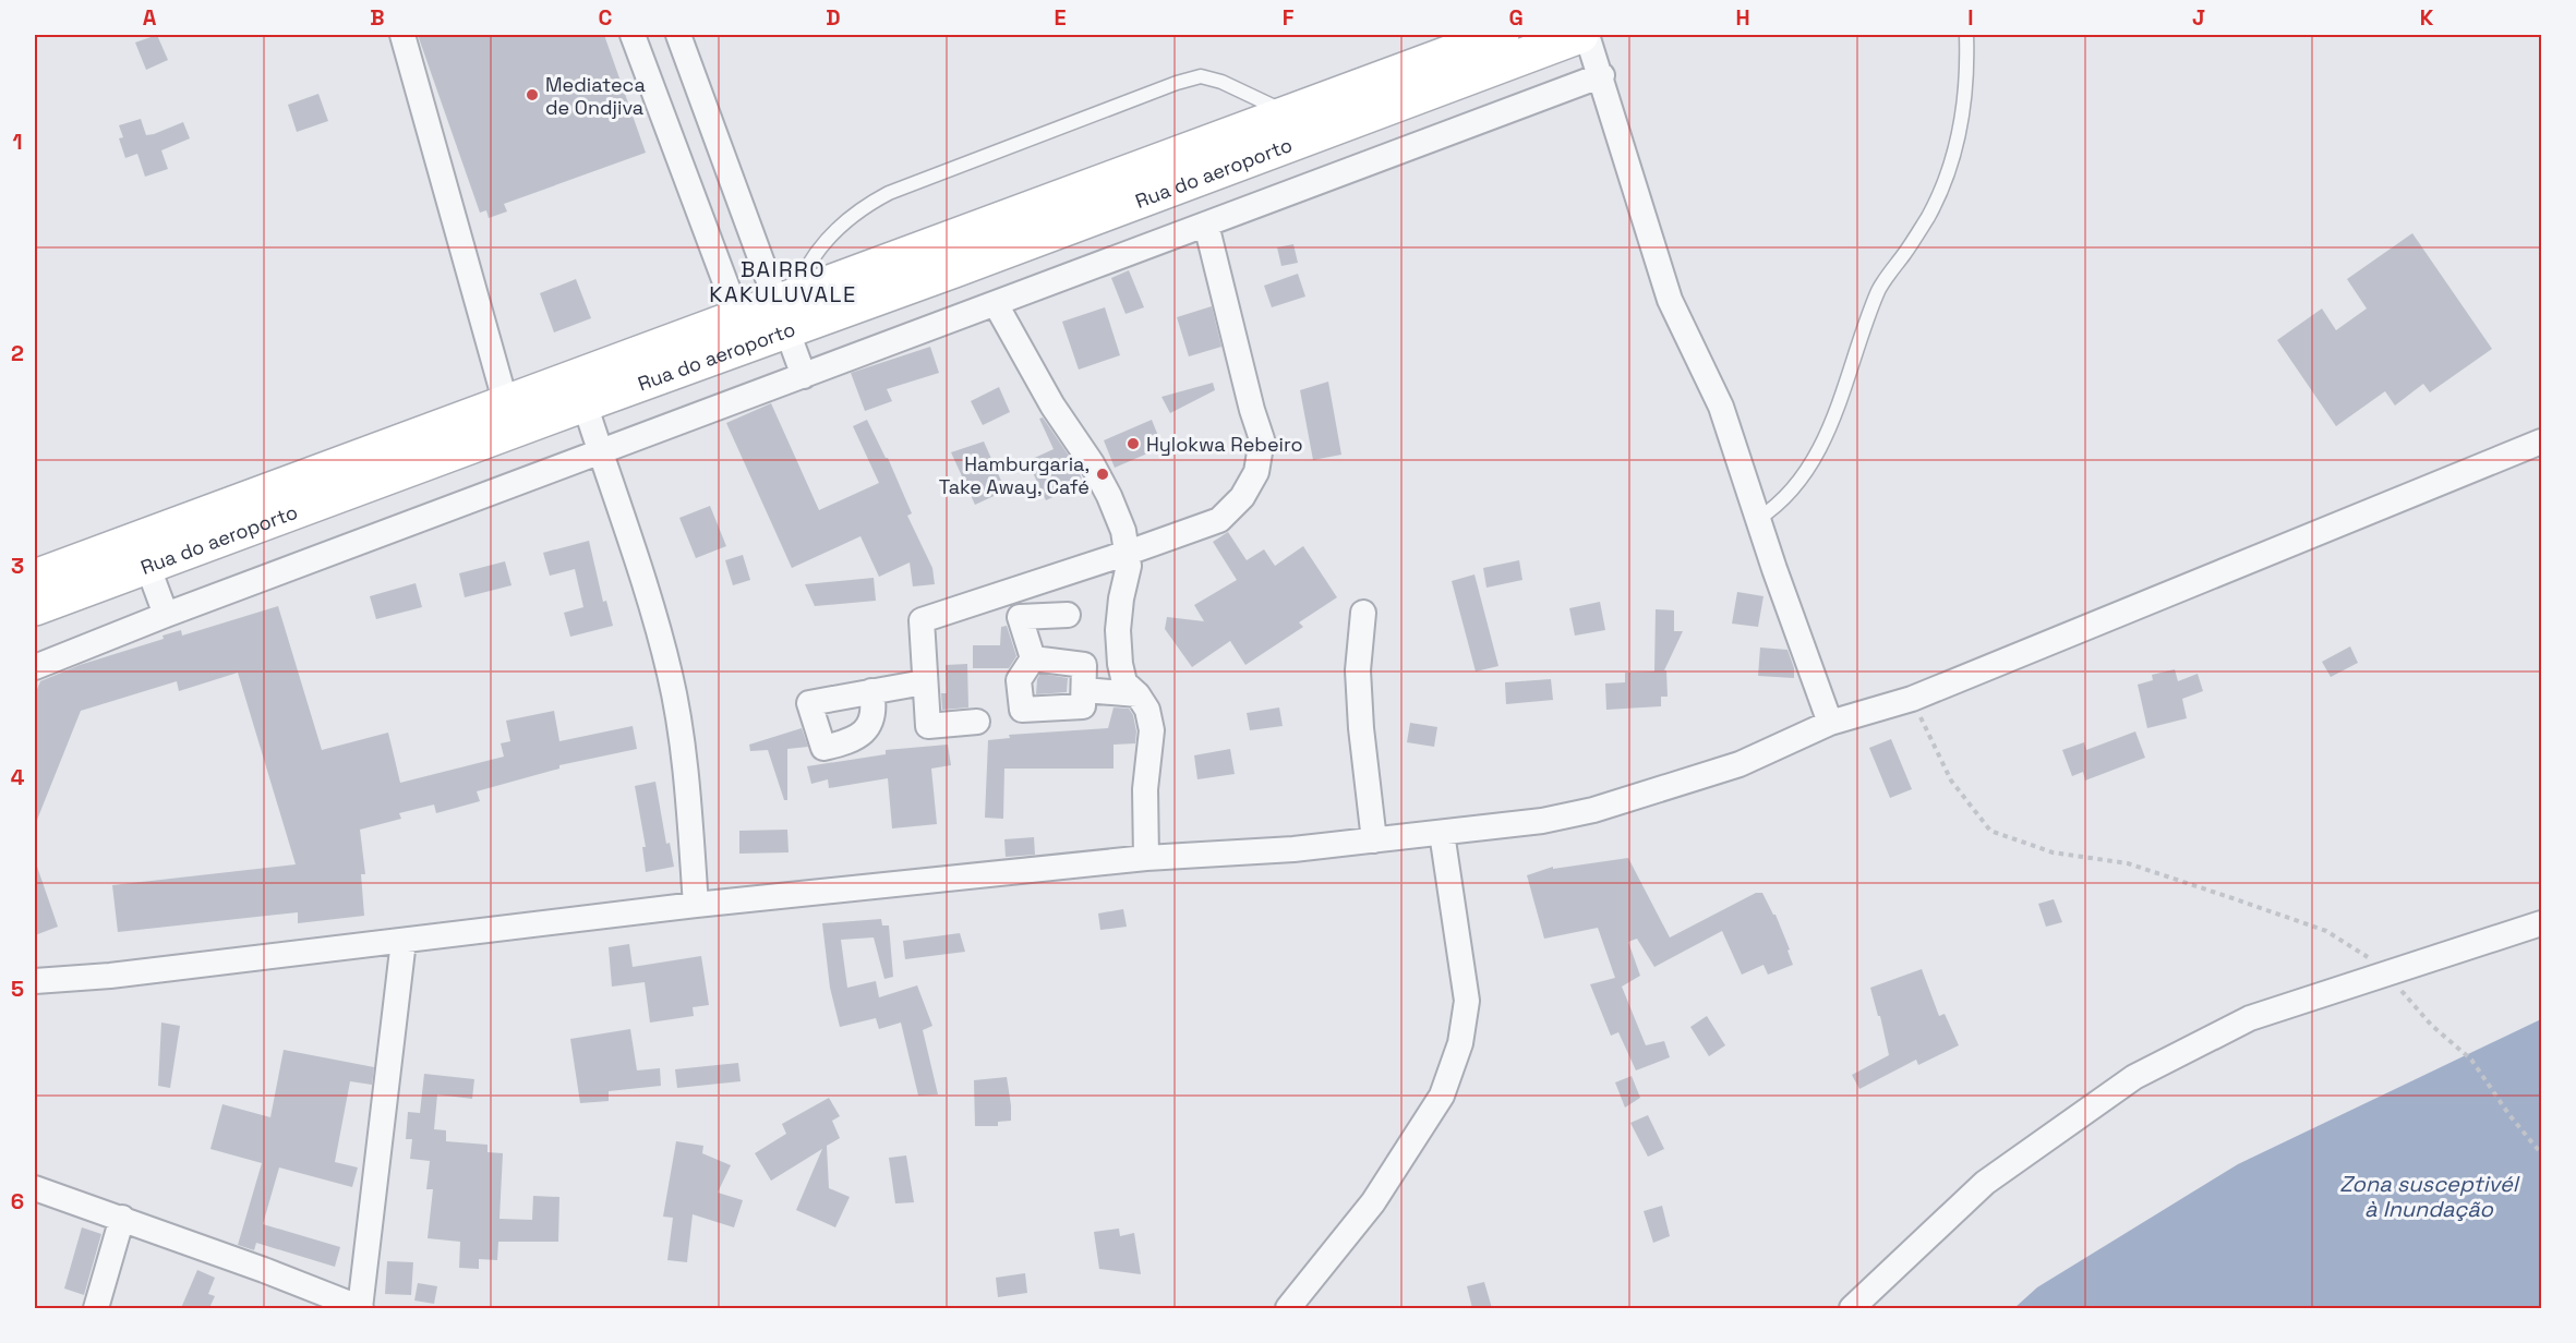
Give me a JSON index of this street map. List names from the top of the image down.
{
  "streets": {
    "main road": ["Rua do aeroporto"]
  },
  "districts": ["BAIRRO KAKULUVALE"],
  "water": ["Zona susceptivél à Inundação"],
  "places": ["Mediateca de Ondjiva", "Hylokwa Rebeiro", "Hamburgaria, Take Away, Café"],
  "grid": {
    "columns": [
      "A",
      "B",
      "C",
      "D",
      "E",
      "F",
      "G",
      "H",
      "I",
      "J",
      "K"
    ],
    "rows": [
      "1",
      "2",
      "3",
      "4",
      "5",
      "6"
    ]
  }
}
